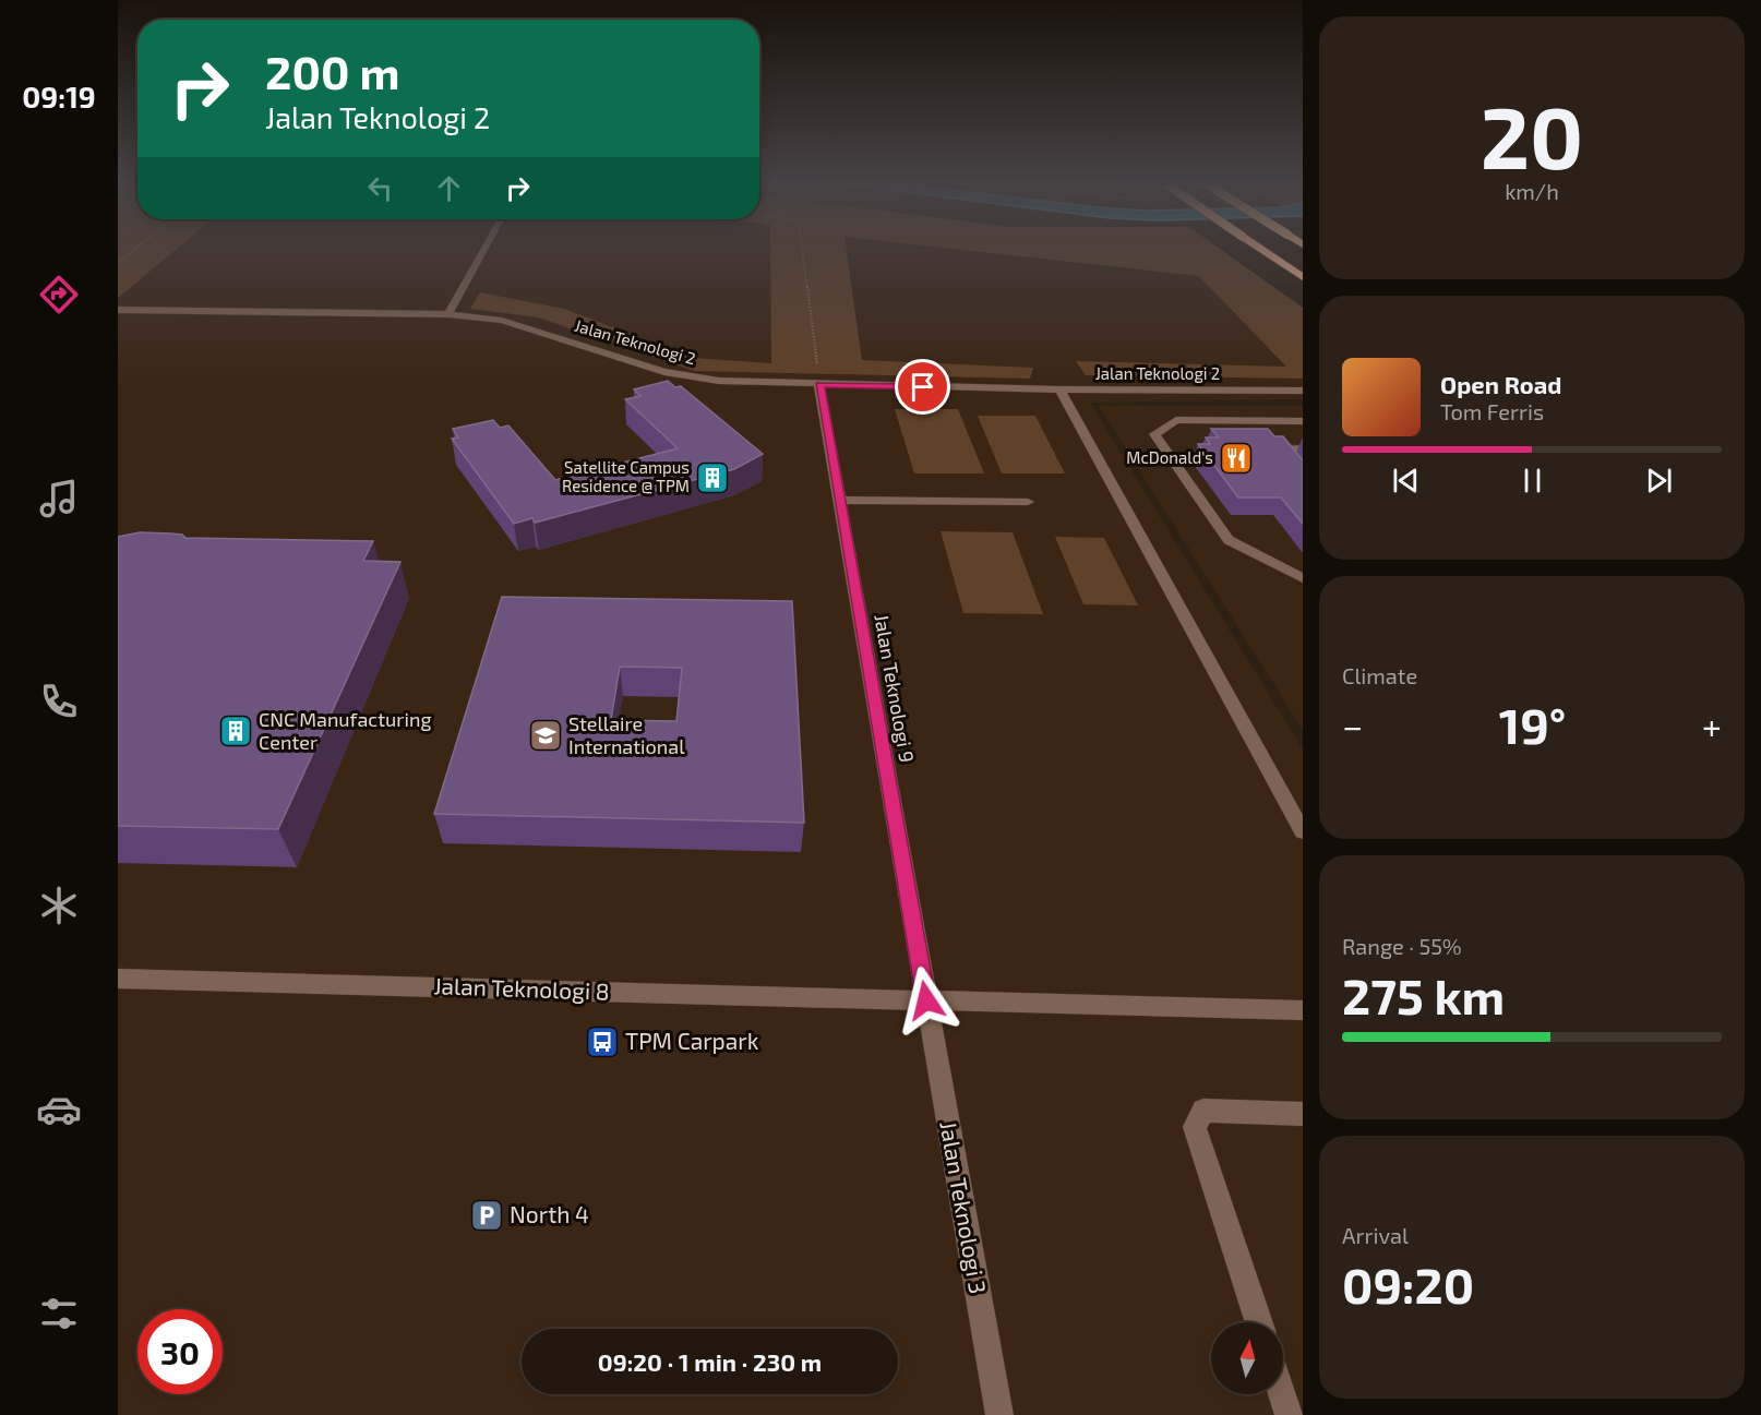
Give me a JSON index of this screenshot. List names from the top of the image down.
{
  "streets": {
    "street": [
      "Jalan Teknologi 2",
      "Jalan Teknologi 9",
      "Jalan Teknologi 8",
      "Jalan Teknologi 3"
    ]
  },
  "crossings": [
    ["Jalan Teknologi 2", "Jalan Teknologi 9"],
    ["Jalan Teknologi 9", "Jalan Teknologi 8"],
    ["Jalan Teknologi 9", "Jalan Teknologi 3"],
    ["Jalan Teknologi 8", "Jalan Teknologi 3"]
  ],
  "places": {
    "restaurant": ["McDonald's"],
    "building": ["Satellite Campus Residence @ TPM", "CNC Manufacturing Center"],
    "school or university": ["Stellaire International"],
    "bus stop": ["TPM Carpark"],
    "parking": ["North 4"]
  },
  "north": "top",
  "page": {
    "tabs": "09:19",
    "tile": [
      ["20", "km/h"],
      "Climate",
      ["Range · 55%", "275 km"],
      ["Arrival", "09:20"]
    ],
    "turn": ["200 m", "Jalan Teknologi 2"],
    "song": ["Open Road", "Tom Ferris"],
    "heat": ["−", "19°", "+"],
    "limit": "30",
    "trip": "09:20 · 1 min · 230 m"
  }
}
